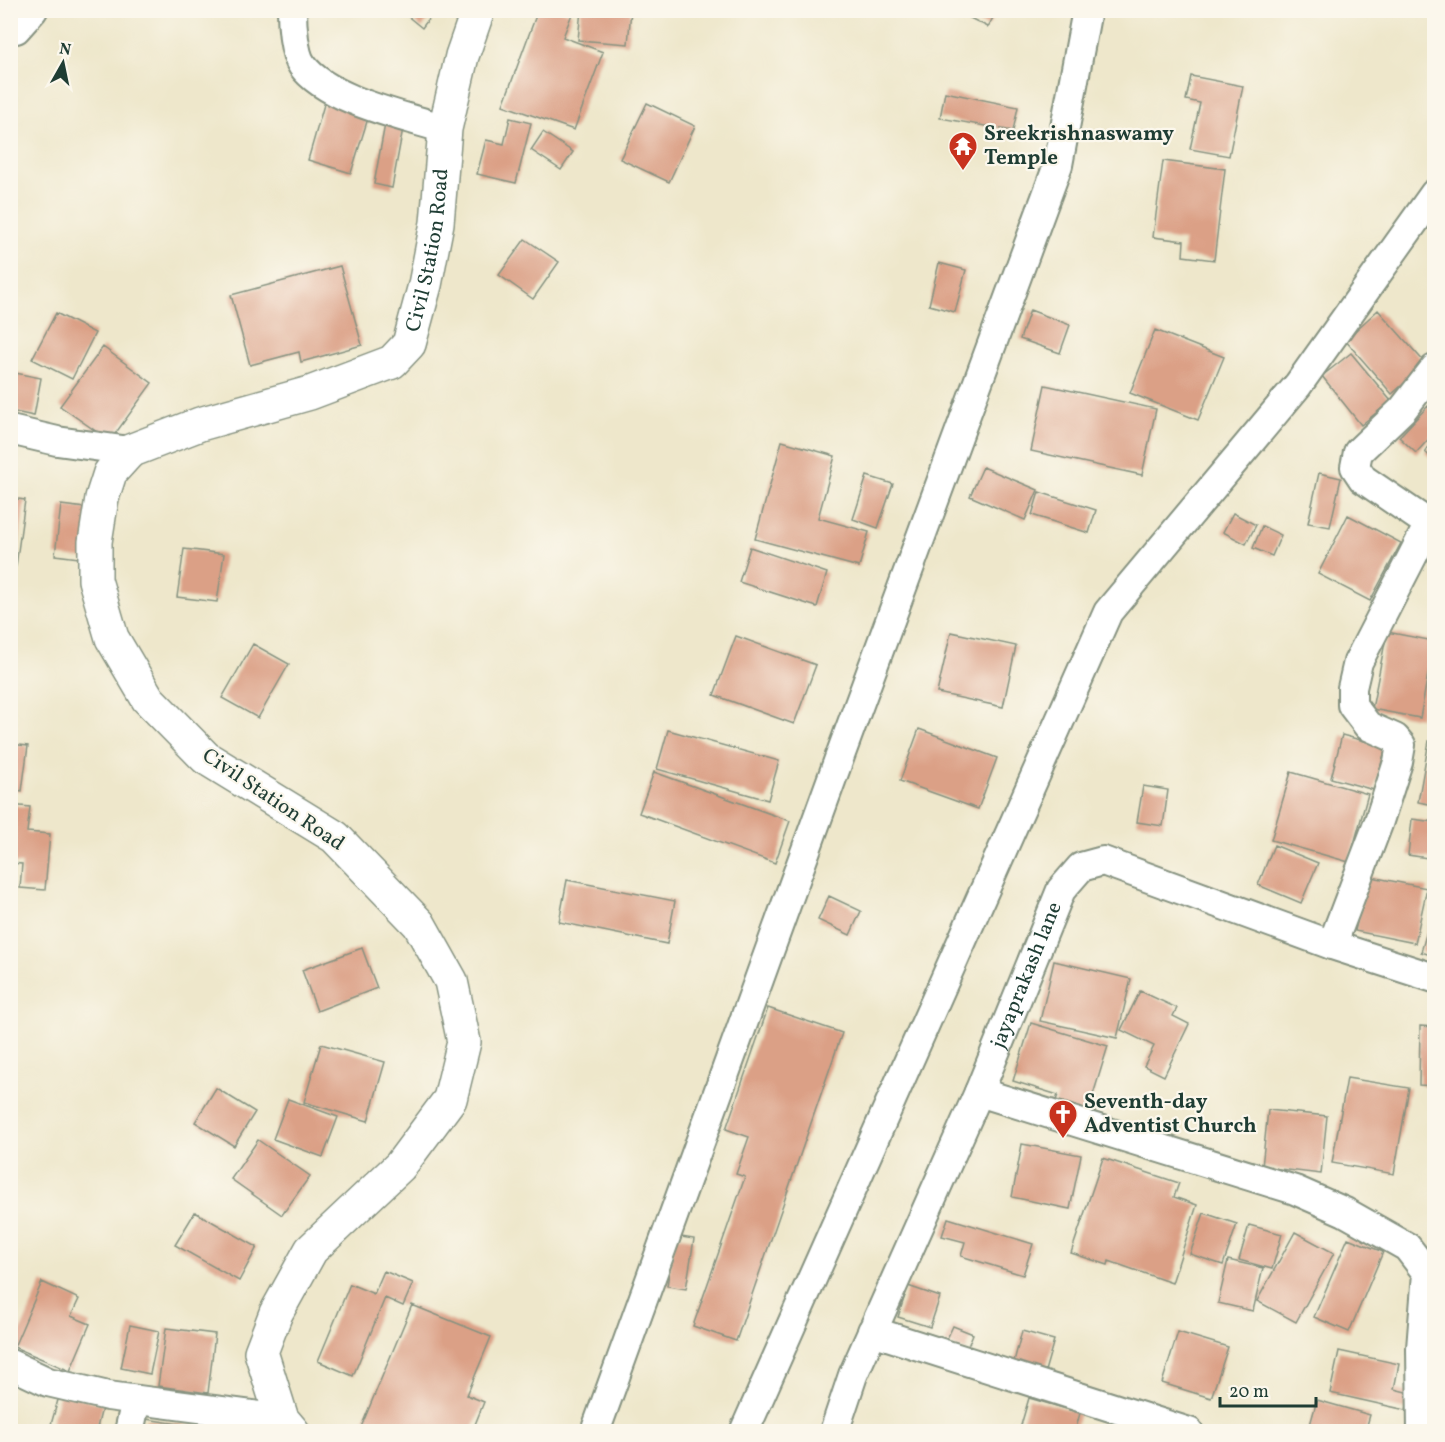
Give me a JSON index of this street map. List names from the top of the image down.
{
  "streets": {
    "main road": ["Civil Station Road"],
    "street": ["jayaprakash lane"]
  },
  "places": {
    "temple": ["Sreekrishnaswamy Temple"],
    "church": ["Seventh-day Adventist Church"]
  },
  "scale_bar": "20 m",
  "north": "top"
}
